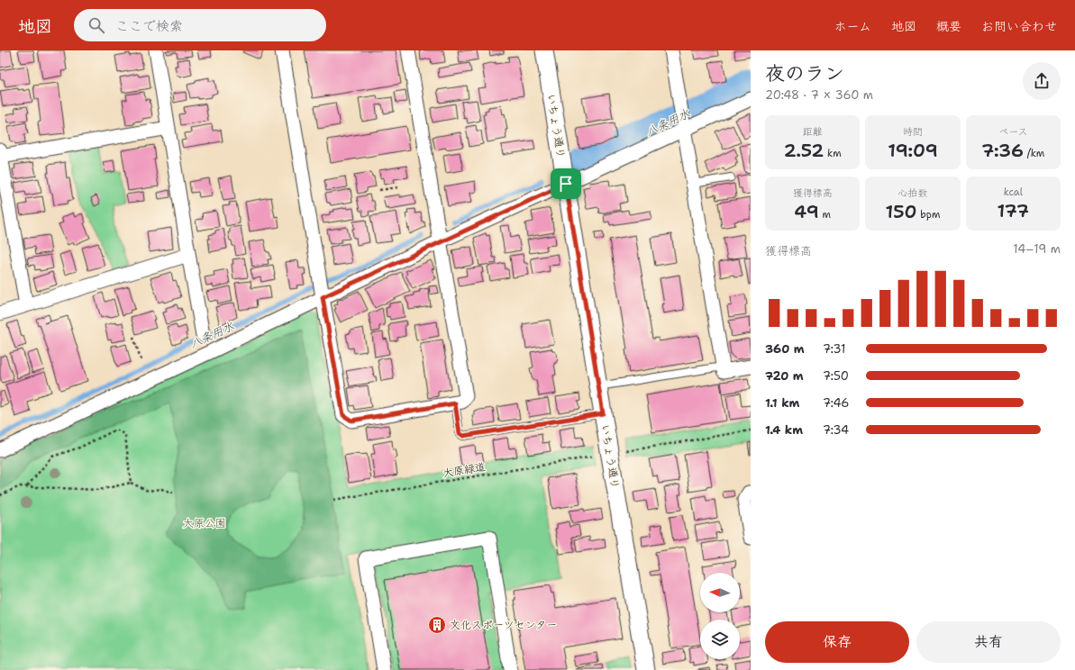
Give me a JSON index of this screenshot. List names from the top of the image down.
{
  "streets": {
    "street": ["いちょう通り"],
    "path": ["大原緑道"]
  },
  "water": ["八条用水"],
  "parks": ["大原公園"],
  "places": {
    "building": ["文化スポーツセンター"]
  },
  "north": "left",
  "page": {
    "header": "地図",
    "search": "ここで検索",
    "nav": [
      "ホーム",
      "地図",
      "概要",
      "お問い合わせ"
    ],
    "heading": ["夜のラン", "20:48 · 7 × 360 m"],
    "stats": [
      ["距離", "2.52 km"],
      ["時間", "19:09"],
      ["ペース", "7:36 /km"],
      ["獲得標高", "49 m"],
      ["心拍数", "150 bpm"],
      ["kcal", "177"]
    ],
    "chart": ["獲得標高", "14–19 m"],
    "list": [
      {
        "name": "360 m",
        "note": "7:31"
      },
      {
        "name": "720 m",
        "note": "7:50"
      },
      {
        "name": "1.1 km",
        "note": "7:46"
      },
      {
        "name": "1.4 km",
        "note": "7:34"
      }
    ],
    "buttons": ["保存", "共有"]
  }
}
